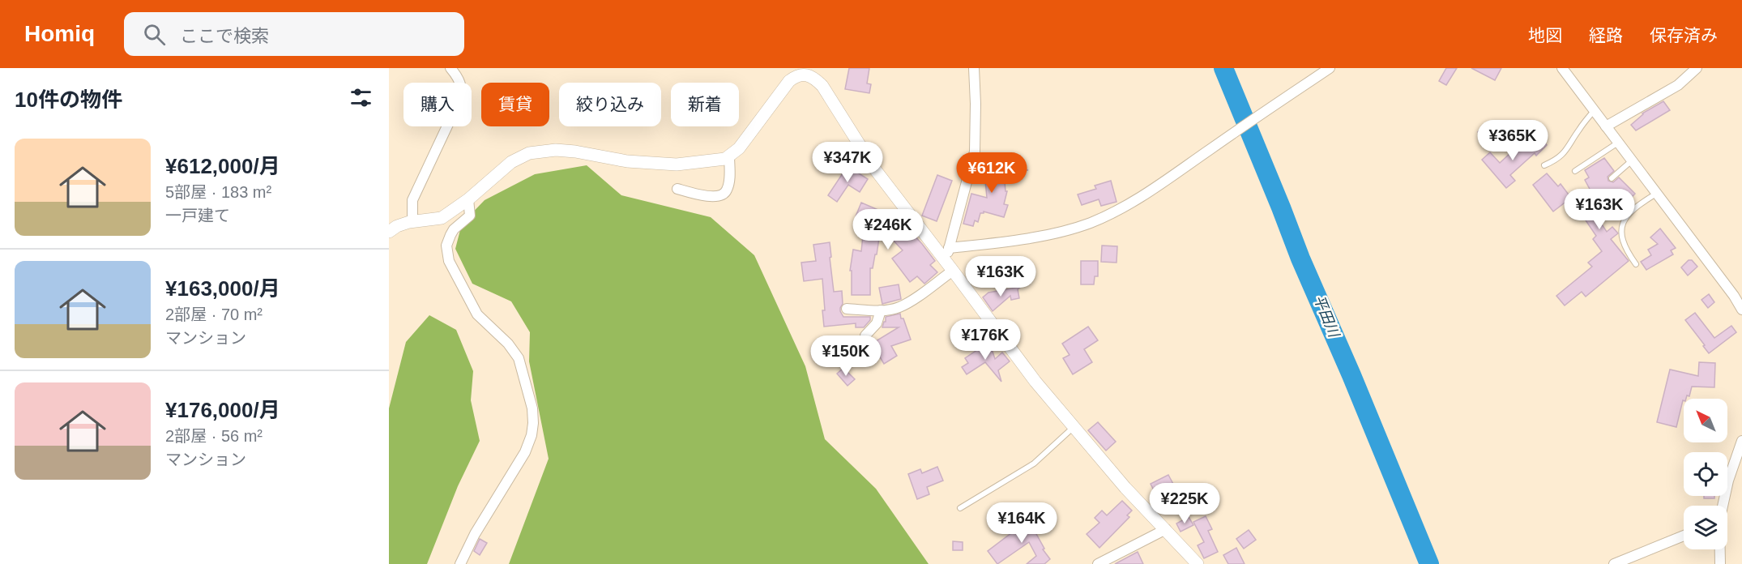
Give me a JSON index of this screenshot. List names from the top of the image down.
{
  "water": ["平田川"],
  "north": "top left",
  "page": {
    "header": "Homiq",
    "search": "ここで検索",
    "nav": ["地図", "経路", "保存済み"],
    "heading": "10件の物件",
    "chip": [
      "購入",
      "賃貸",
      "絞り込み",
      "新着"
    ],
    "price": [
      "¥365K",
      "¥347K",
      "¥612K",
      "¥163K",
      "¥246K",
      "¥163K",
      "¥176K",
      "¥150K",
      "¥225K",
      "¥164K"
    ],
    "list": [
      {
        "name": "¥612,000/月",
        "note": "5部屋 · 183 m² · 一戸建て"
      },
      {
        "name": "¥163,000/月",
        "note": "2部屋 · 70 m² · マンション"
      },
      {
        "name": "¥176,000/月",
        "note": "2部屋 · 56 m² · マンション"
      }
    ]
  }
}
